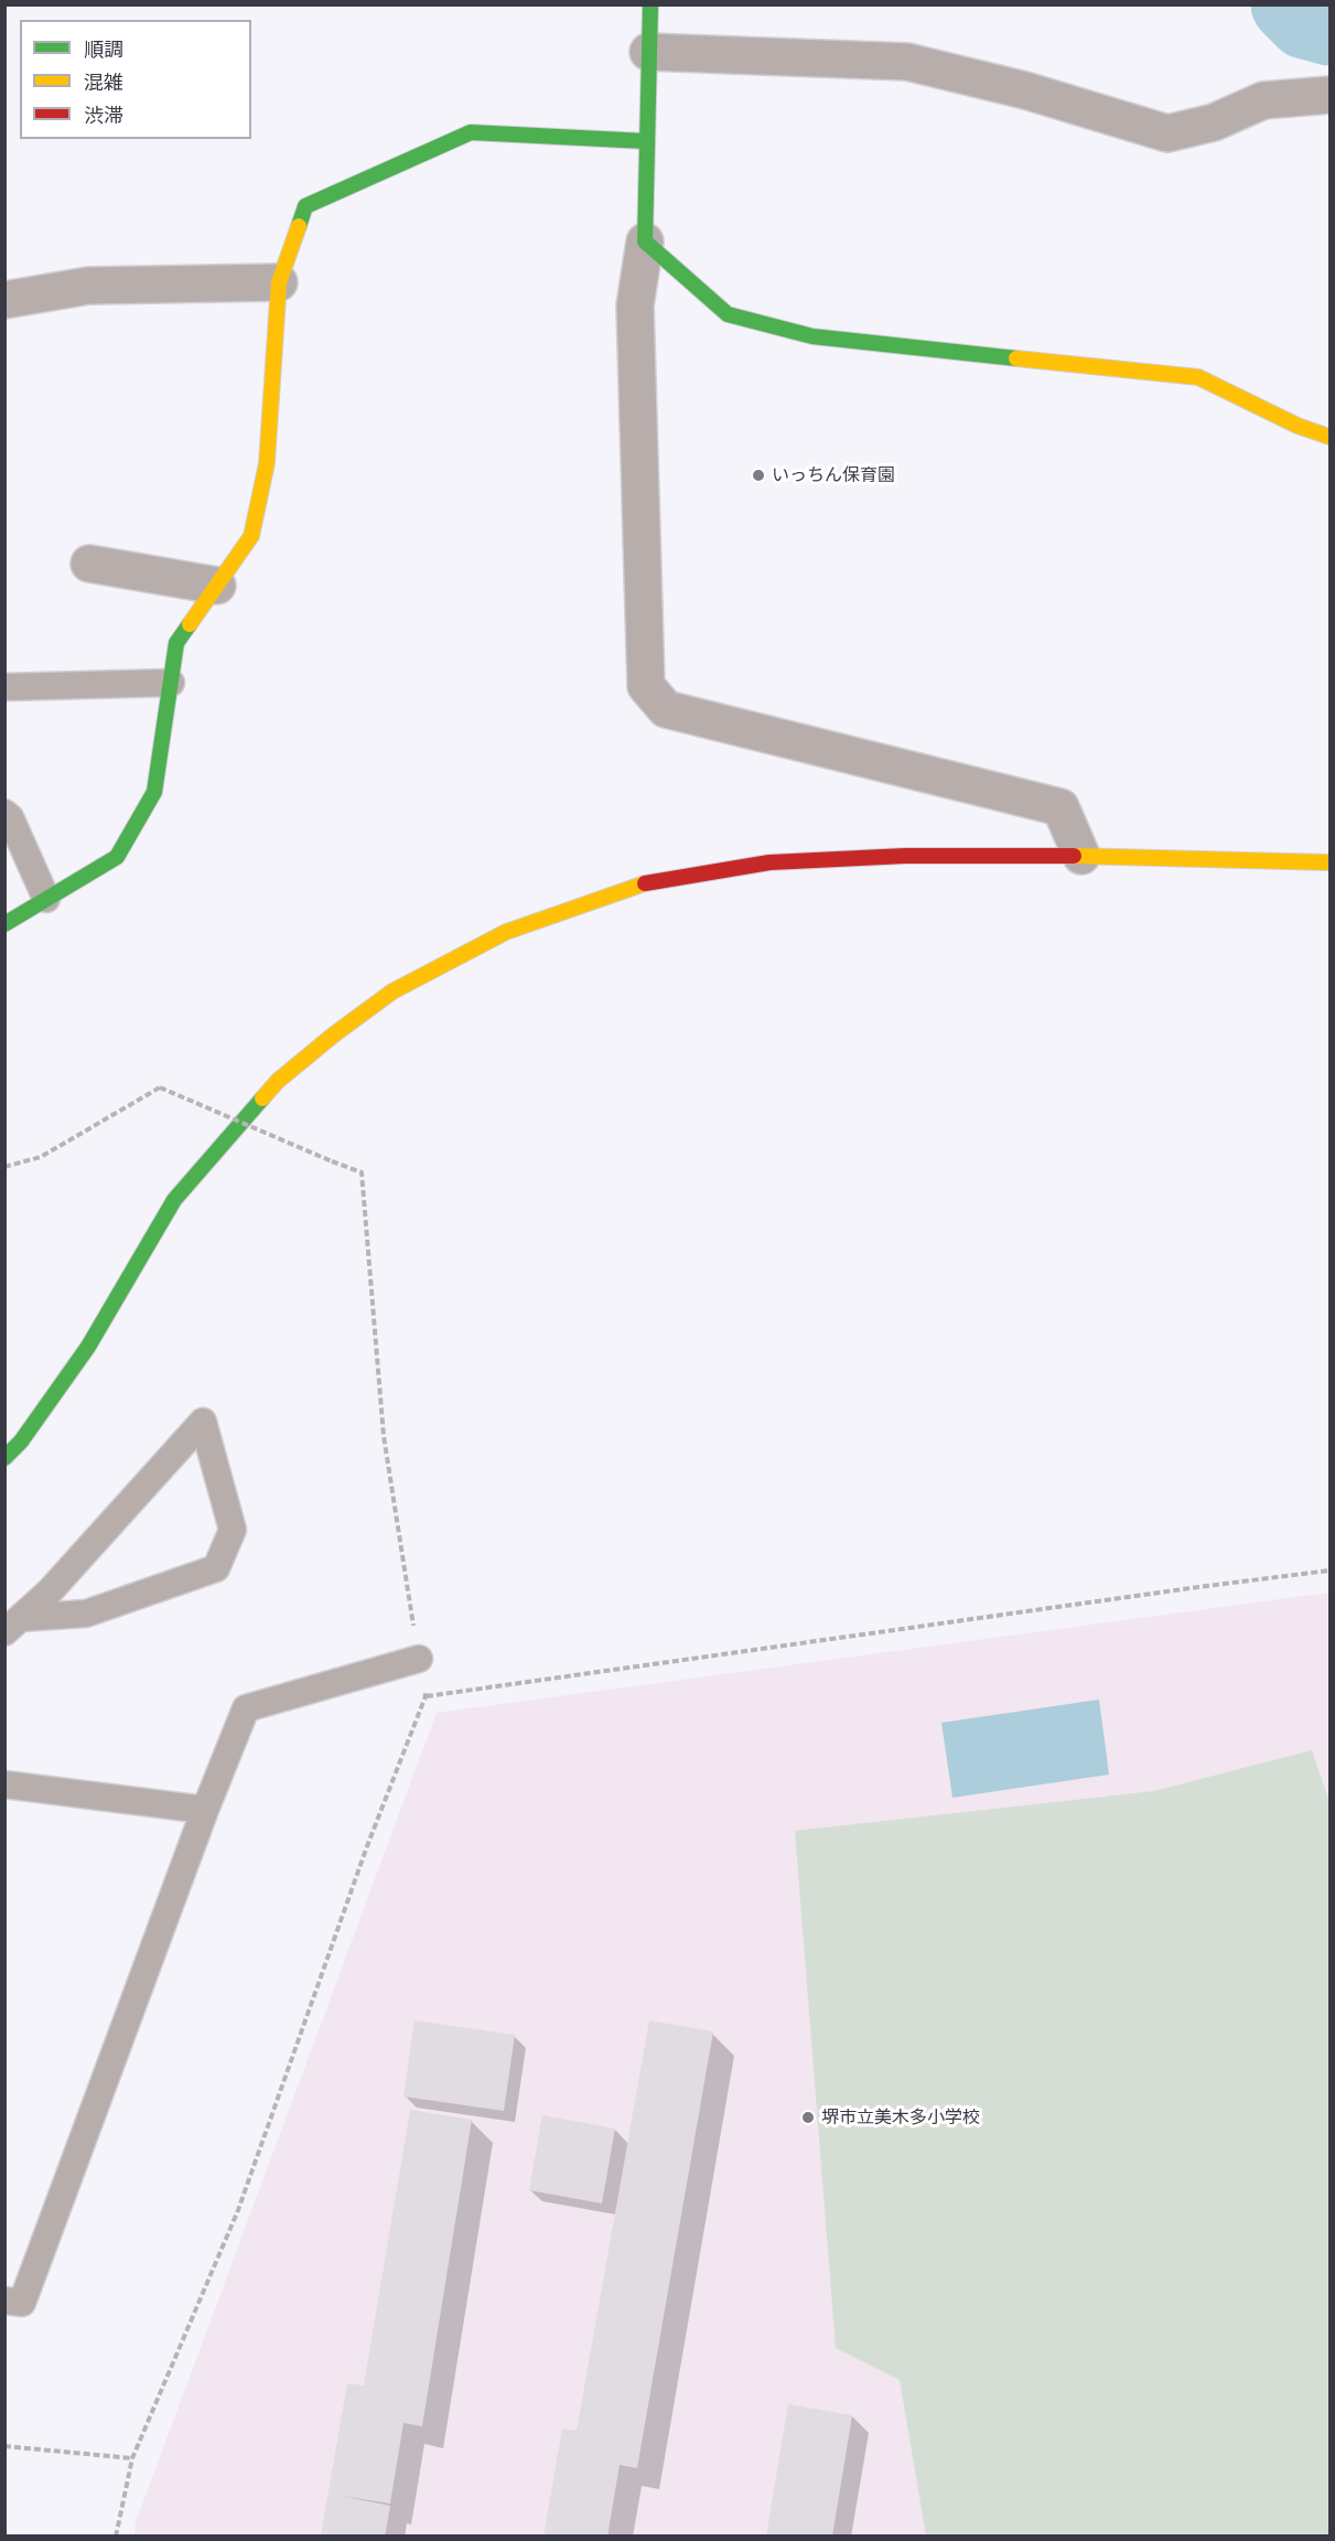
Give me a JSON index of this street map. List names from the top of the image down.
{
  "places": ["いっちん保育園", "堺市立美木多小学校"],
  "legend": ["順調", "混雑", "渋滞"]
}
